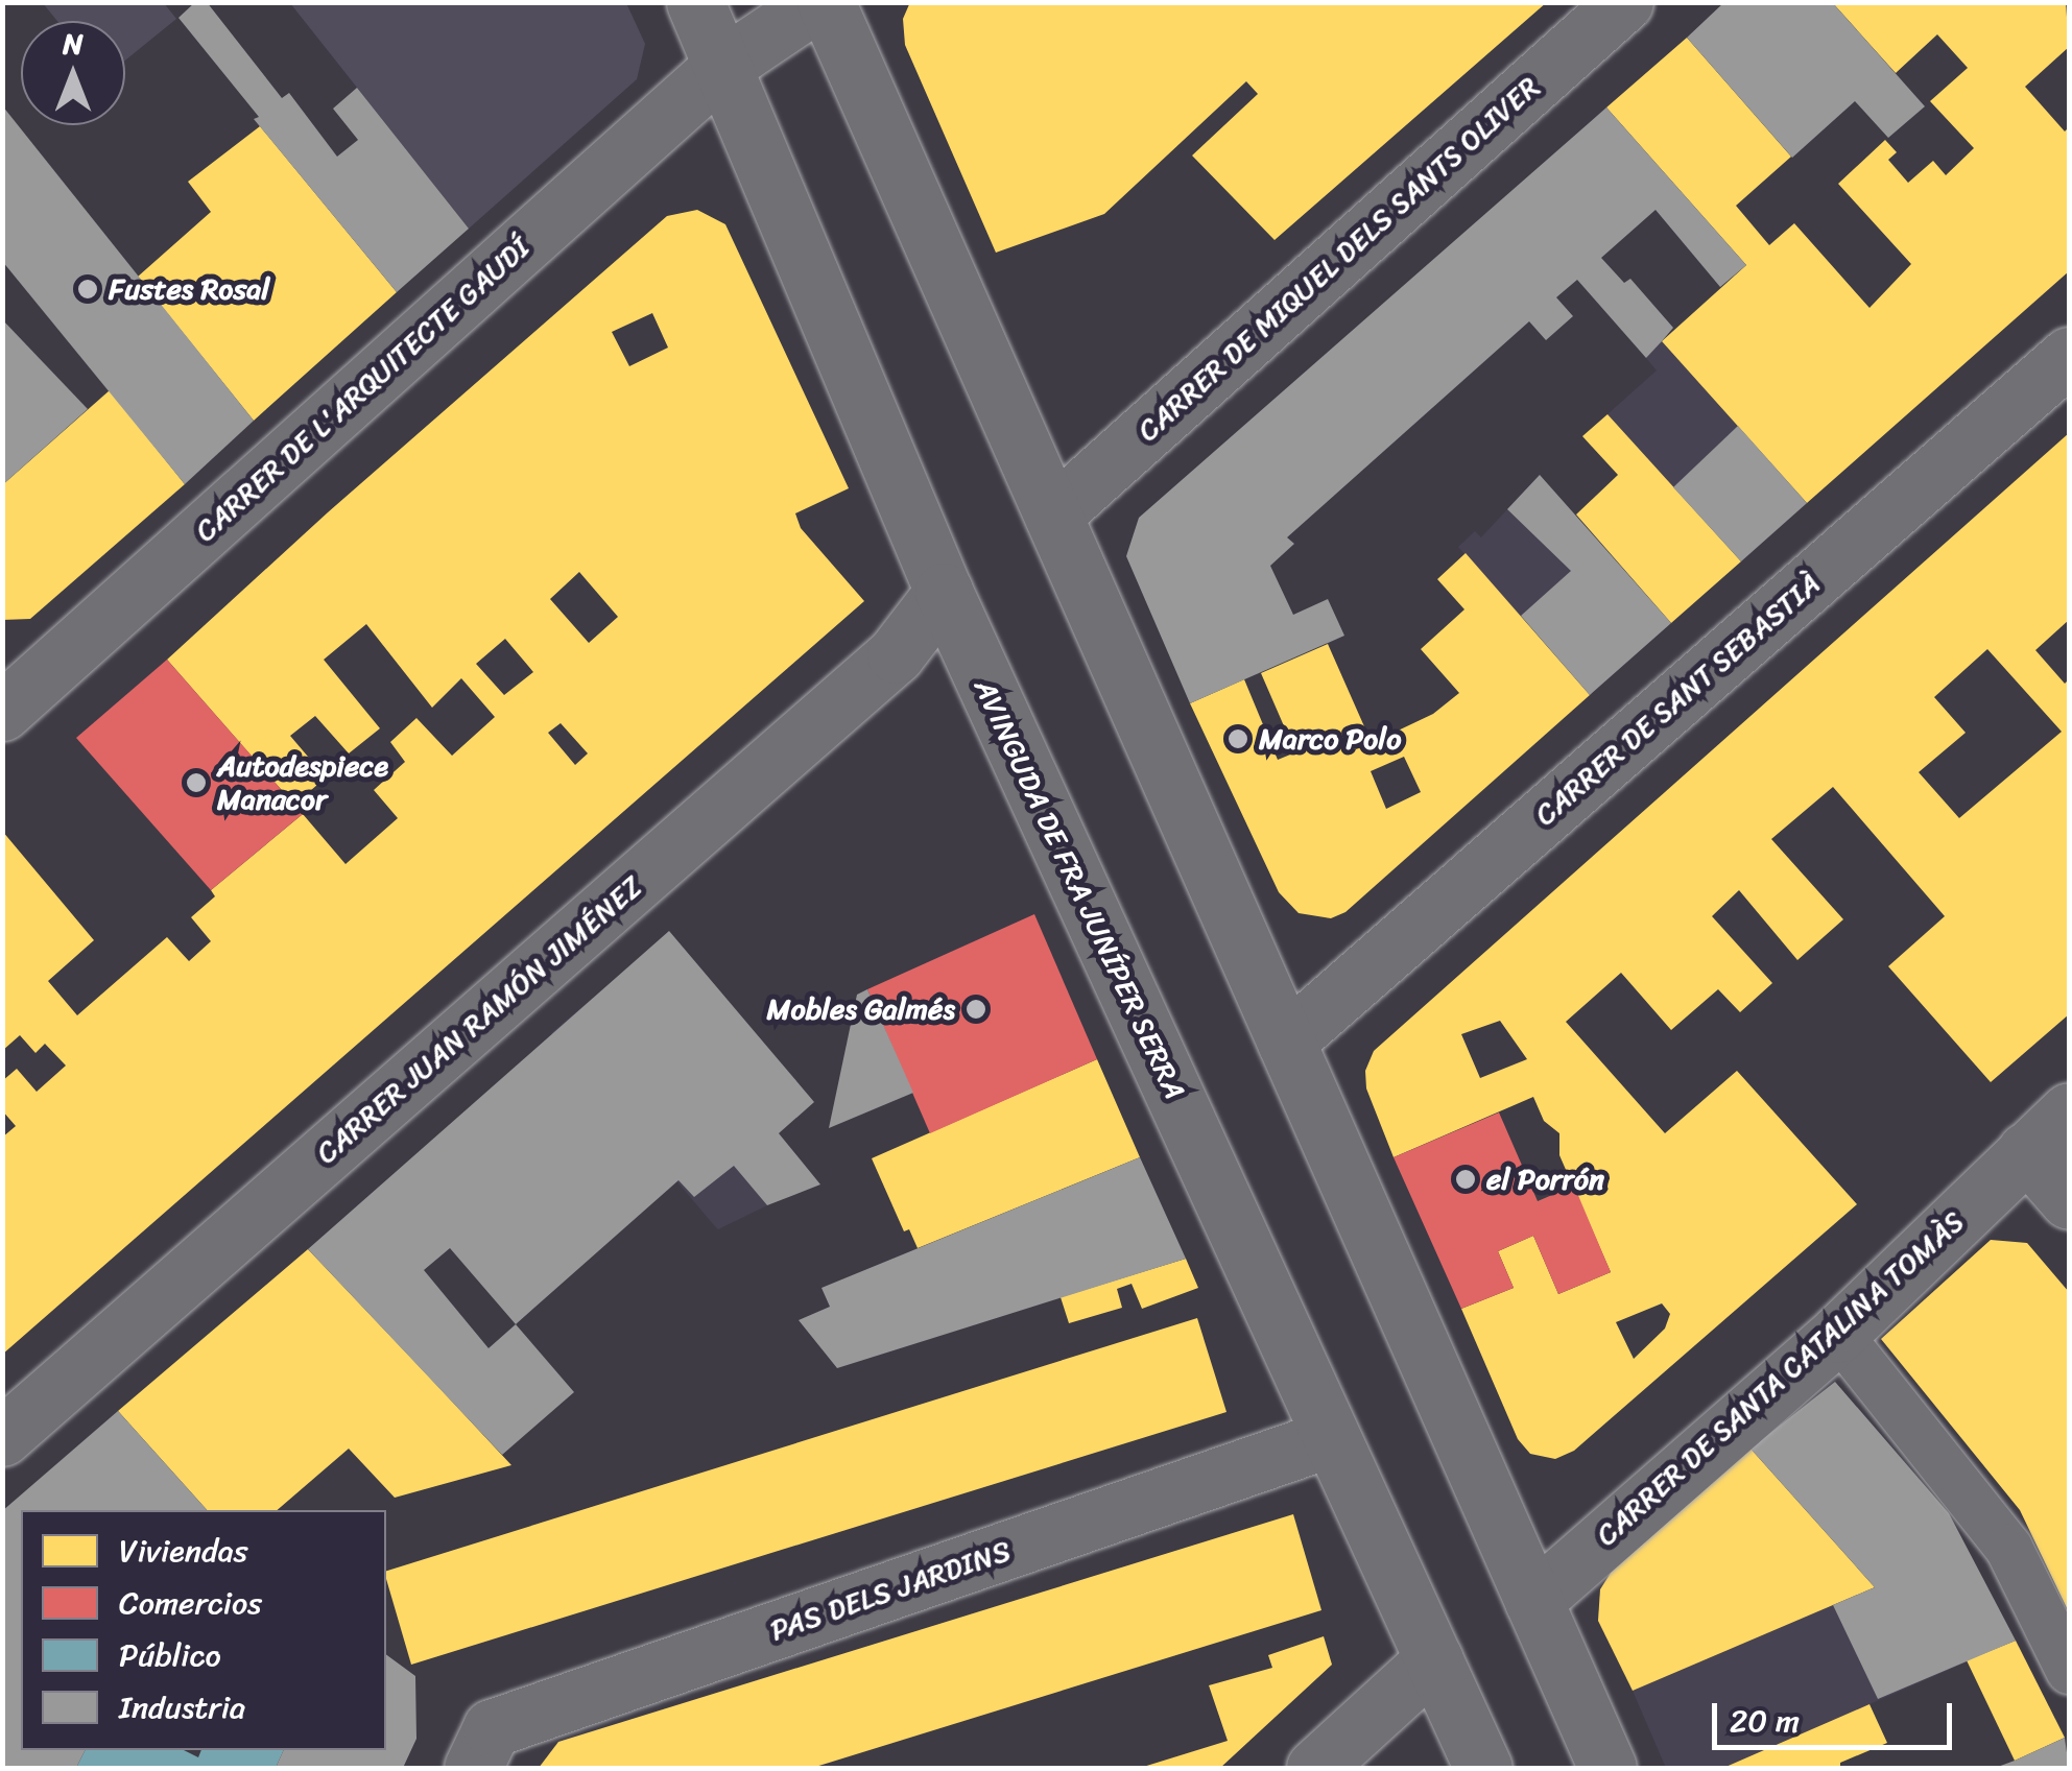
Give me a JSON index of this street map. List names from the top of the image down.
{
  "streets": {
    "street": [
      "CARRER DE MIQUEL DELS SANTS OLIVER",
      "CARRER DE L'ARQUITECTE GAUDÍ",
      "CARRER DE SANT SEBASTIÀ",
      "AVINGUDA DE FRA JUNÍPER SERRA",
      "CARRER JUAN RAMÓN JIMÉNEZ",
      "CARRER DE SANTA CATALINA TOMÀS",
      "PAS DELS JARDINS"
    ]
  },
  "crossings": [
    ["CARRER DE L'ARQUITECTE GAUDÍ", "AVINGUDA DE FRA JUNÍPER SERRA"],
    ["AVINGUDA DE FRA JUNÍPER SERRA", "CARRER JUAN RAMÓN JIMÉNEZ"],
    ["AVINGUDA DE FRA JUNÍPER SERRA", "PAS DELS JARDINS"]
  ],
  "places": [
    "Fustes Rosal",
    "Marco Polo",
    "Autodespiece Manacor",
    "Mobles Galmés",
    "el Porrón"
  ],
  "legend": [
    "Viviendas",
    "Comercios",
    "Público",
    "Industria"
  ],
  "scale_bar": "20 m",
  "north": "top"
}
